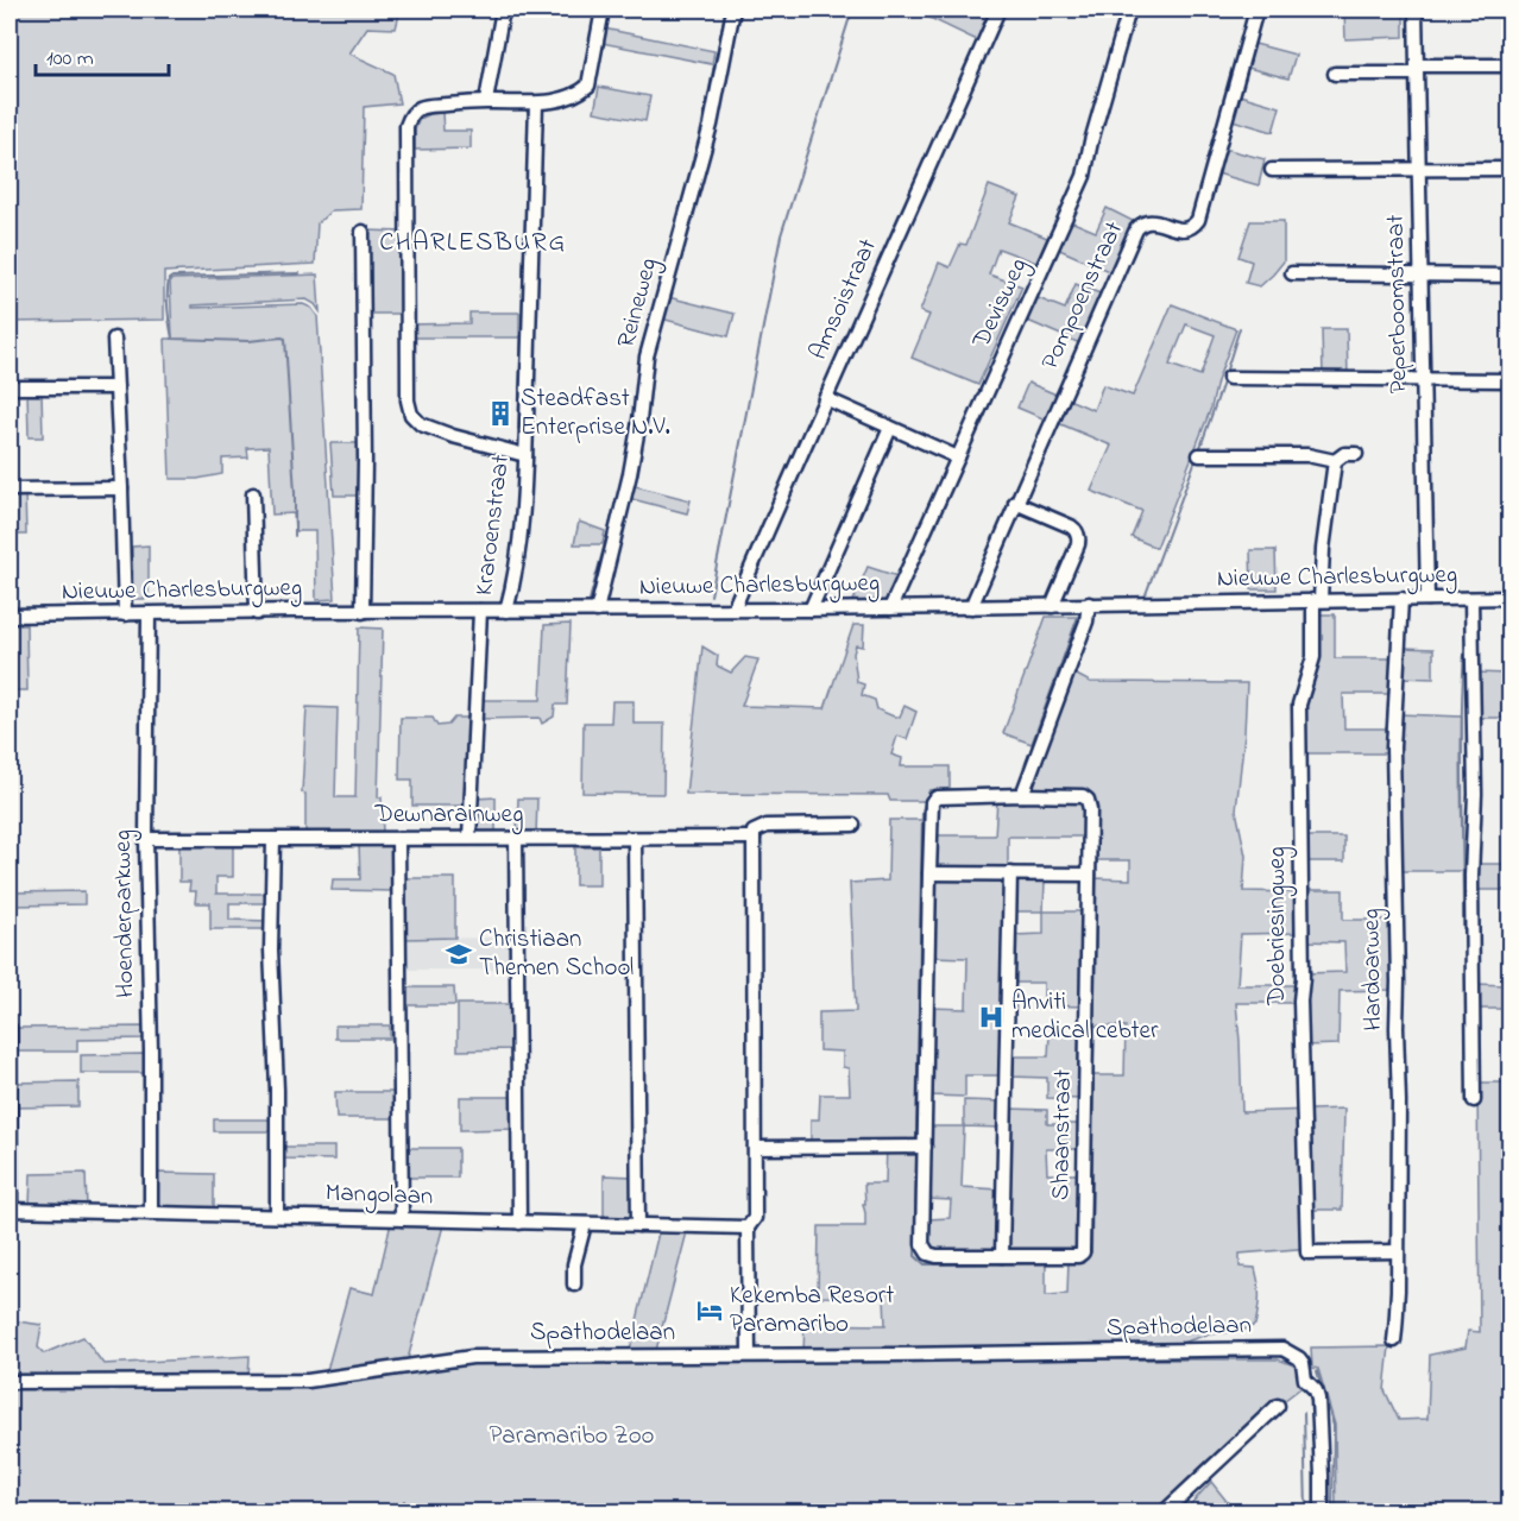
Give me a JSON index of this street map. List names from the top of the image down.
{
  "streets": {
    "street": [
      "Pompoenstraat",
      "Amsoistraat",
      "Reineweg",
      "Devisweg",
      "Peperboomstraat",
      "Kraroenstraat",
      "Nieuwe Charlesburgweg",
      "Dewnarainweg",
      "Hoenderparkweg",
      "Doebriesingweg",
      "Hardoarweg",
      "Shaanstraat",
      "Mangolaan",
      "Spathodelaan"
    ]
  },
  "crossings": [
    ["Pompoenstraat", "Nieuwe Charlesburgweg"],
    ["Amsoistraat", "Nieuwe Charlesburgweg"],
    ["Reineweg", "Nieuwe Charlesburgweg"],
    ["Devisweg", "Nieuwe Charlesburgweg"],
    ["Peperboomstraat", "Nieuwe Charlesburgweg"],
    ["Kraroenstraat", "Nieuwe Charlesburgweg"],
    ["Nieuwe Charlesburgweg", "Hoenderparkweg"],
    ["Nieuwe Charlesburgweg", "Doebriesingweg"],
    ["Nieuwe Charlesburgweg", "Hardoarweg"],
    ["Dewnarainweg", "Hoenderparkweg"],
    ["Hoenderparkweg", "Mangolaan"],
    ["Doebriesingweg", "Hardoarweg"]
  ],
  "districts": ["CHARLESBURG"],
  "parks": ["Paramaribo Zoo"],
  "places": {
    "building": ["Steadfast Enterprise N.V."],
    "school or university": ["Christiaan Themen School"],
    "hospital": ["Anviti medical cebter"],
    "hotel": ["Kekemba Resort Paramaribo"]
  },
  "scale_bar": "100 m"
}
